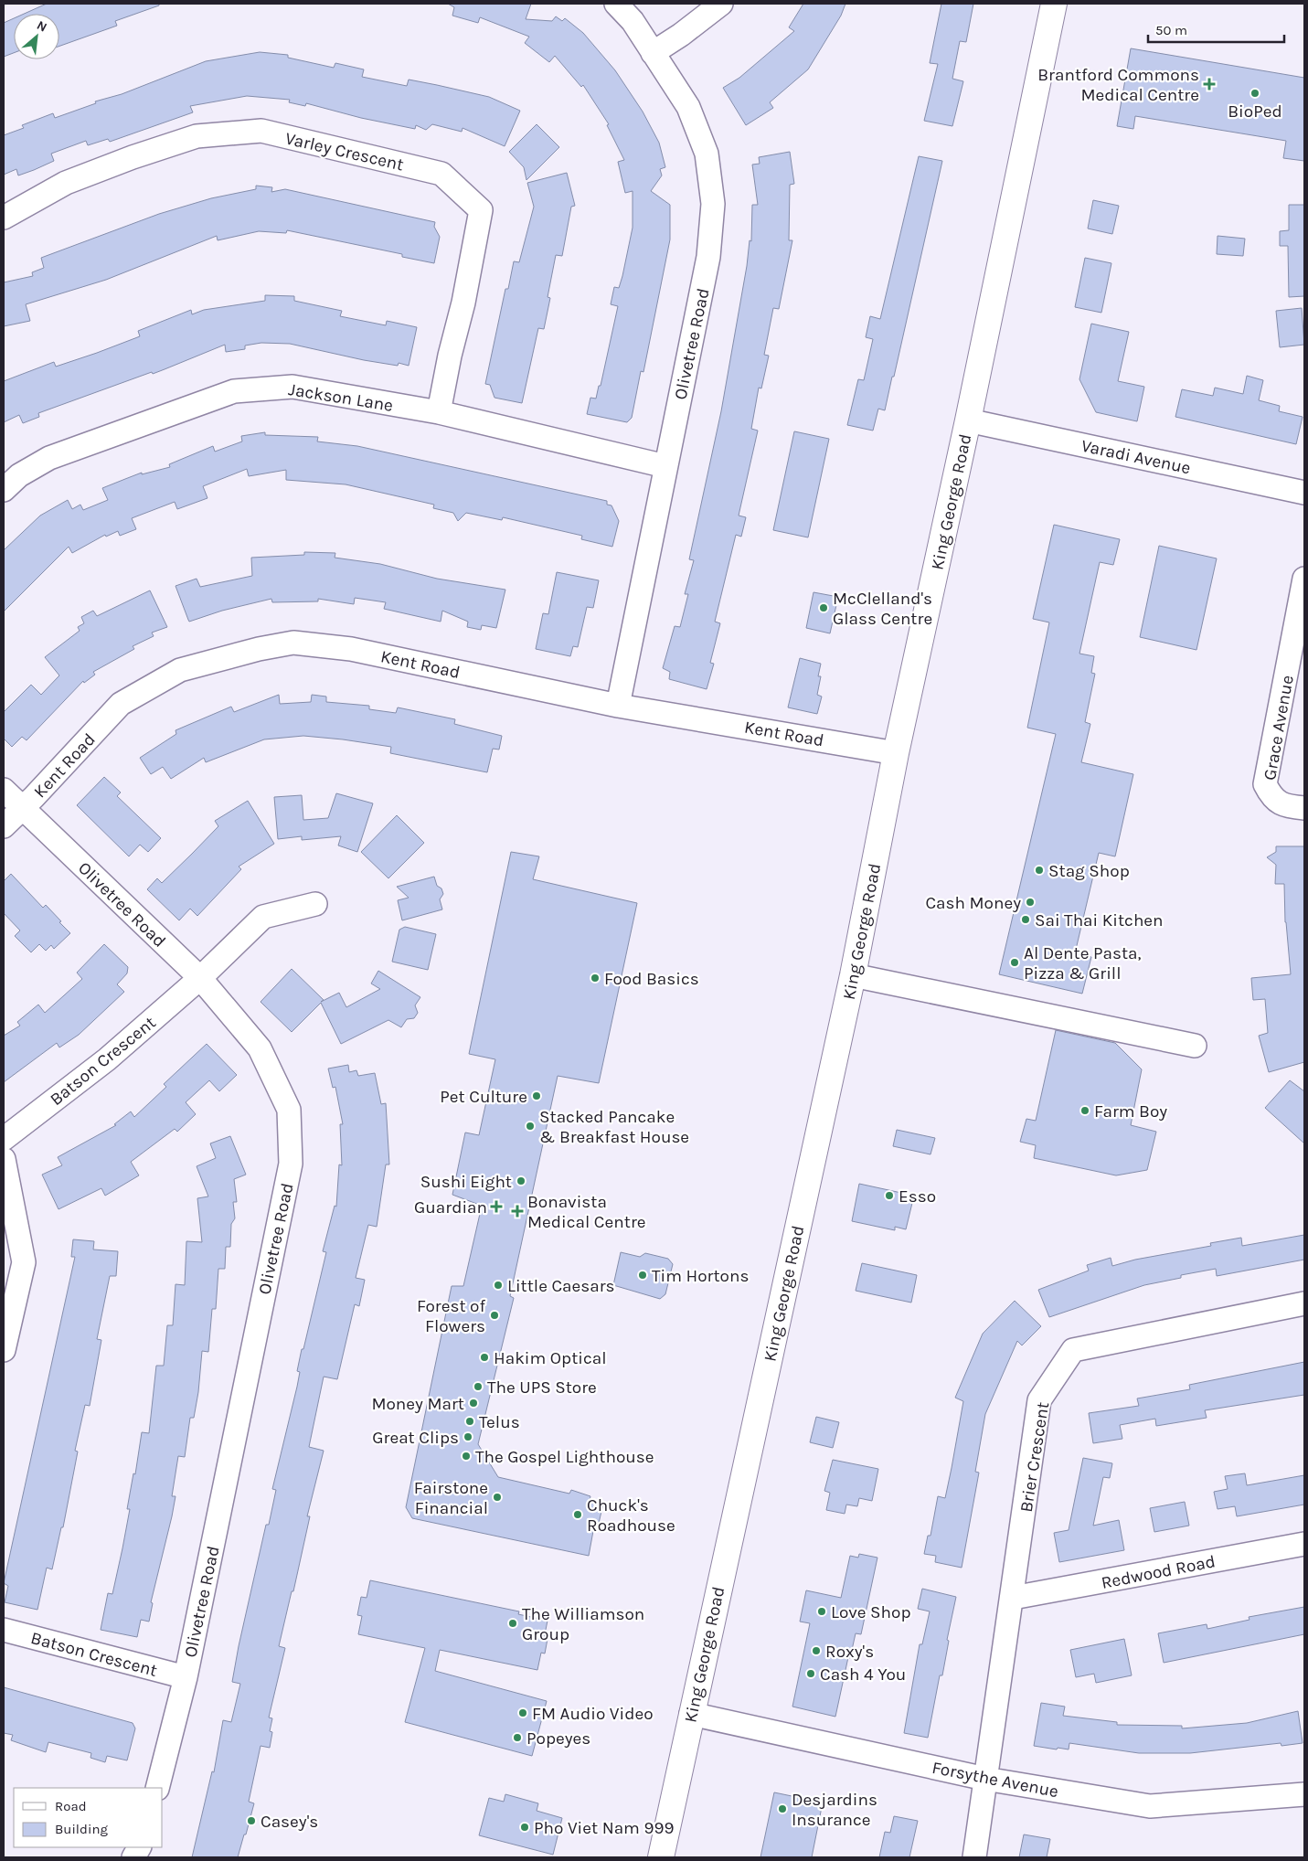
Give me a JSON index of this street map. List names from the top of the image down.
{
  "streets": {
    "main road": ["King George Road"],
    "street": [
      "Varley Crescent",
      "Olivetree Road",
      "Jackson Lane",
      "Varadi Avenue",
      "Kent Road",
      "Grace Avenue",
      "Batson Crescent",
      "Brier Crescent",
      "Redwood Road",
      "Forsythe Avenue"
    ]
  },
  "crossings": [
    ["Varley Crescent", "Jackson Lane"],
    ["Olivetree Road", "Jackson Lane"],
    ["Olivetree Road", "Kent Road"],
    ["Olivetree Road", "Batson Crescent"],
    ["Varadi Avenue", "King George Road"],
    ["King George Road", "Kent Road"],
    ["King George Road", "Forsythe Avenue"],
    ["Brier Crescent", "Redwood Road"],
    ["Brier Crescent", "Forsythe Avenue"]
  ],
  "places": {
    "health": ["Brantford Commons Medical Centre", "Guardian", "Bonavista Medical Centre"],
    "other": [
      "BioPed",
      "McClelland's Glass Centre",
      "Stag Shop",
      "Cash Money",
      "Sai Thai Kitchen",
      "Al Dente Pasta, Pizza & Grill",
      "Food Basics",
      "Pet Culture",
      "Farm Boy",
      "Stacked Pancake & Breakfast House",
      "Sushi Eight",
      "Esso",
      "Tim Hortons",
      "Little Caesars",
      "Forest of Flowers",
      "Hakim Optical",
      "The UPS Store",
      "Money Mart",
      "Telus",
      "Great Clips",
      "The Gospel Lighthouse",
      "Fairstone Financial",
      "Chuck's Roadhouse",
      "Love Shop",
      "The Williamson Group",
      "Roxy's",
      "Cash 4 You",
      "FM Audio Video",
      "Popeyes",
      "Desjardins Insurance",
      "Casey's",
      "Pho Viet Nam 999"
    ]
  },
  "legend": ["Road", "Building"],
  "scale_bar": "50 m",
  "north": "top right"
}
